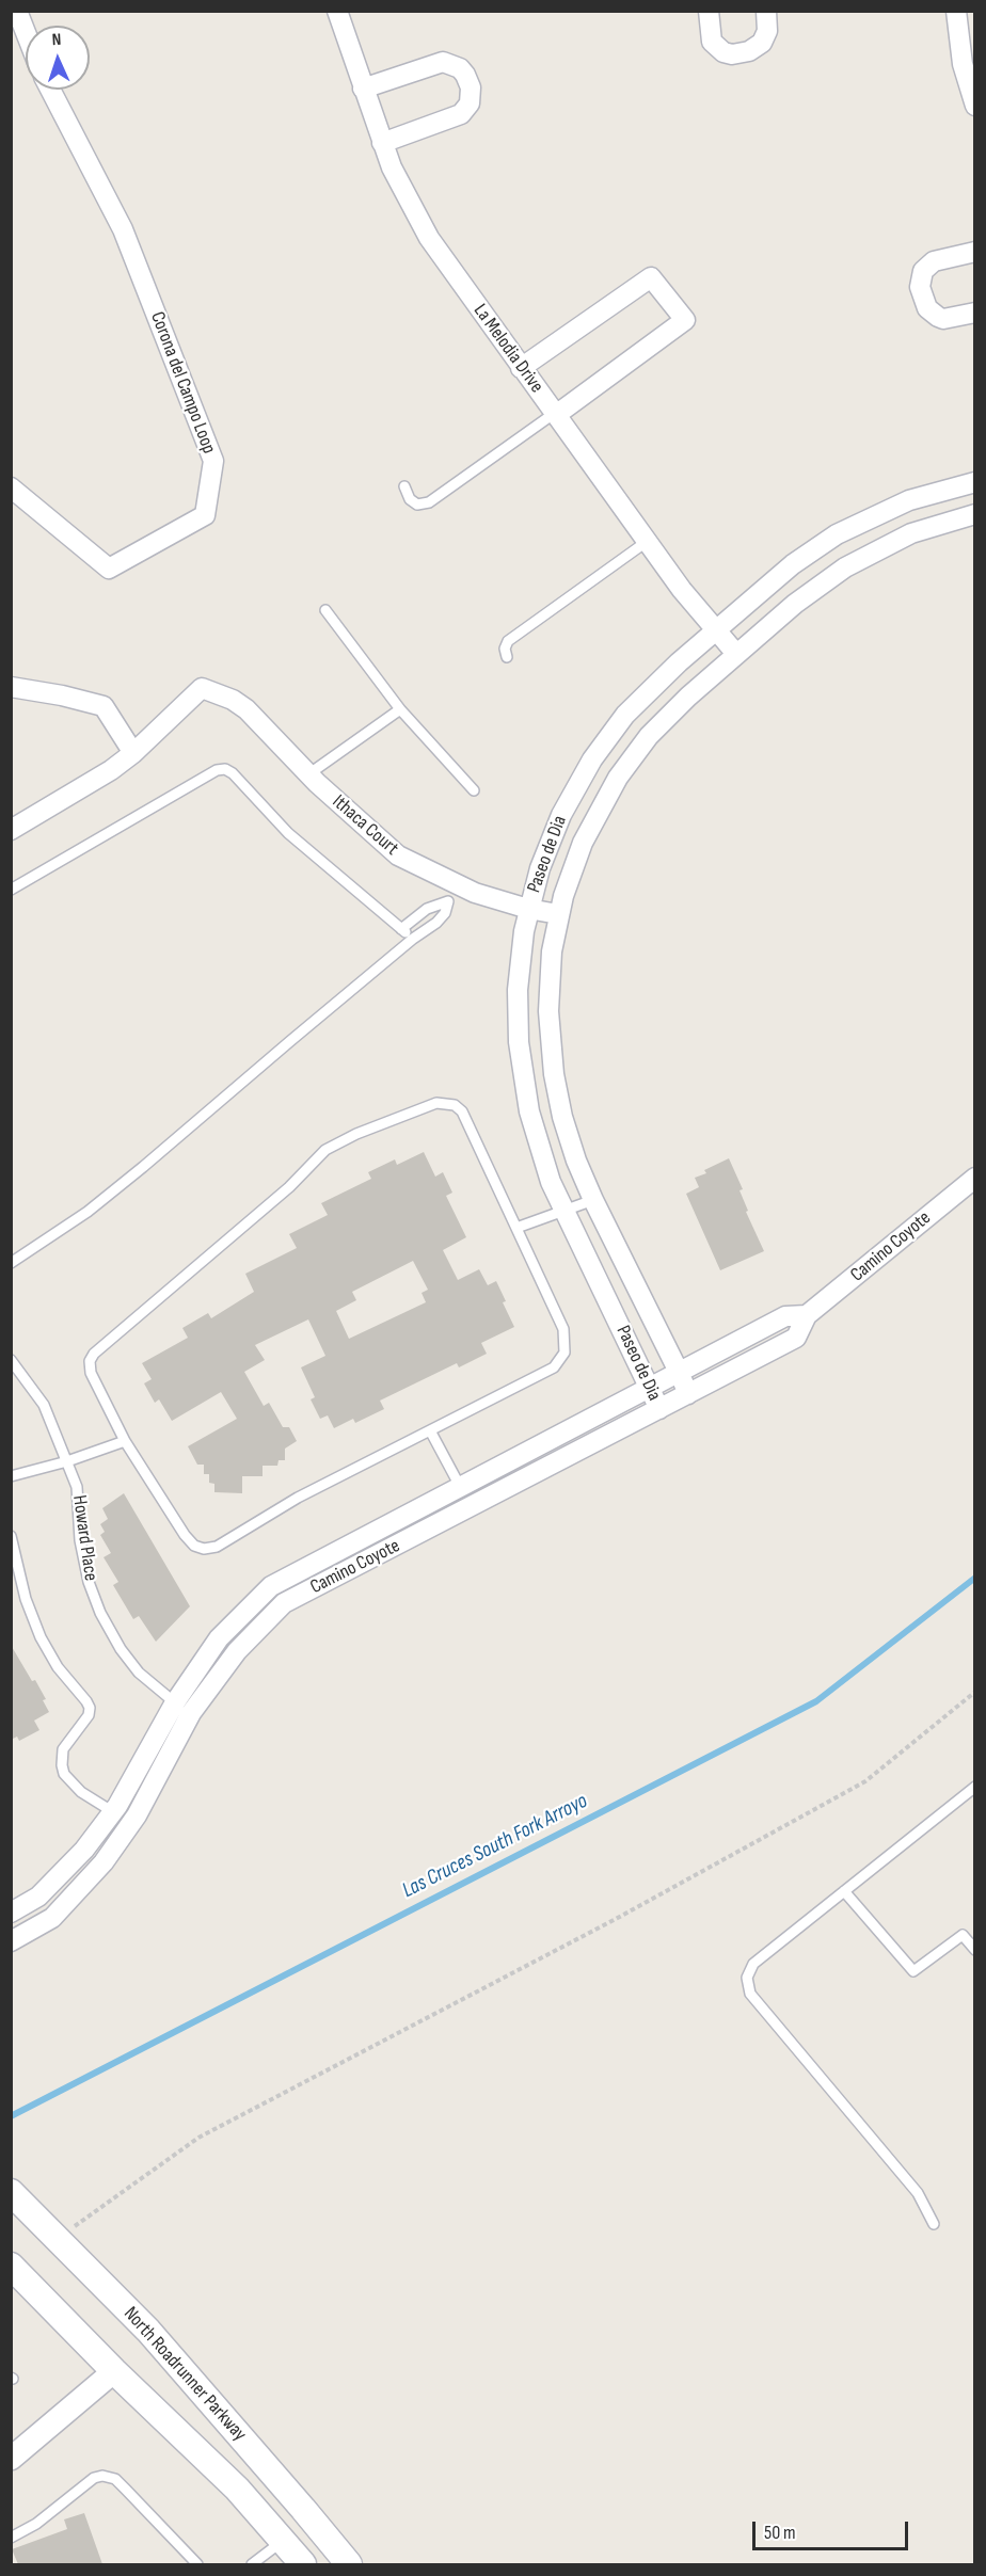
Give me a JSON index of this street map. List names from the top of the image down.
{
  "streets": {
    "main road": ["North Roadrunner Parkway"],
    "street": [
      "La Melodia Drive",
      "Corona del Campo Loop",
      "Ithaca Court",
      "Paseo de Dia",
      "Camino Coyote"
    ],
    "lane": ["Howard Place"]
  },
  "crossings": [
    ["La Melodia Drive", "Paseo de Dia"],
    ["Ithaca Court", "Paseo de Dia"],
    ["Paseo de Dia", "Camino Coyote"],
    ["Camino Coyote", "Howard Place"]
  ],
  "water": ["Las Cruces South Fork Arroyo"],
  "scale_bar": "50 m",
  "north": "top"
}
